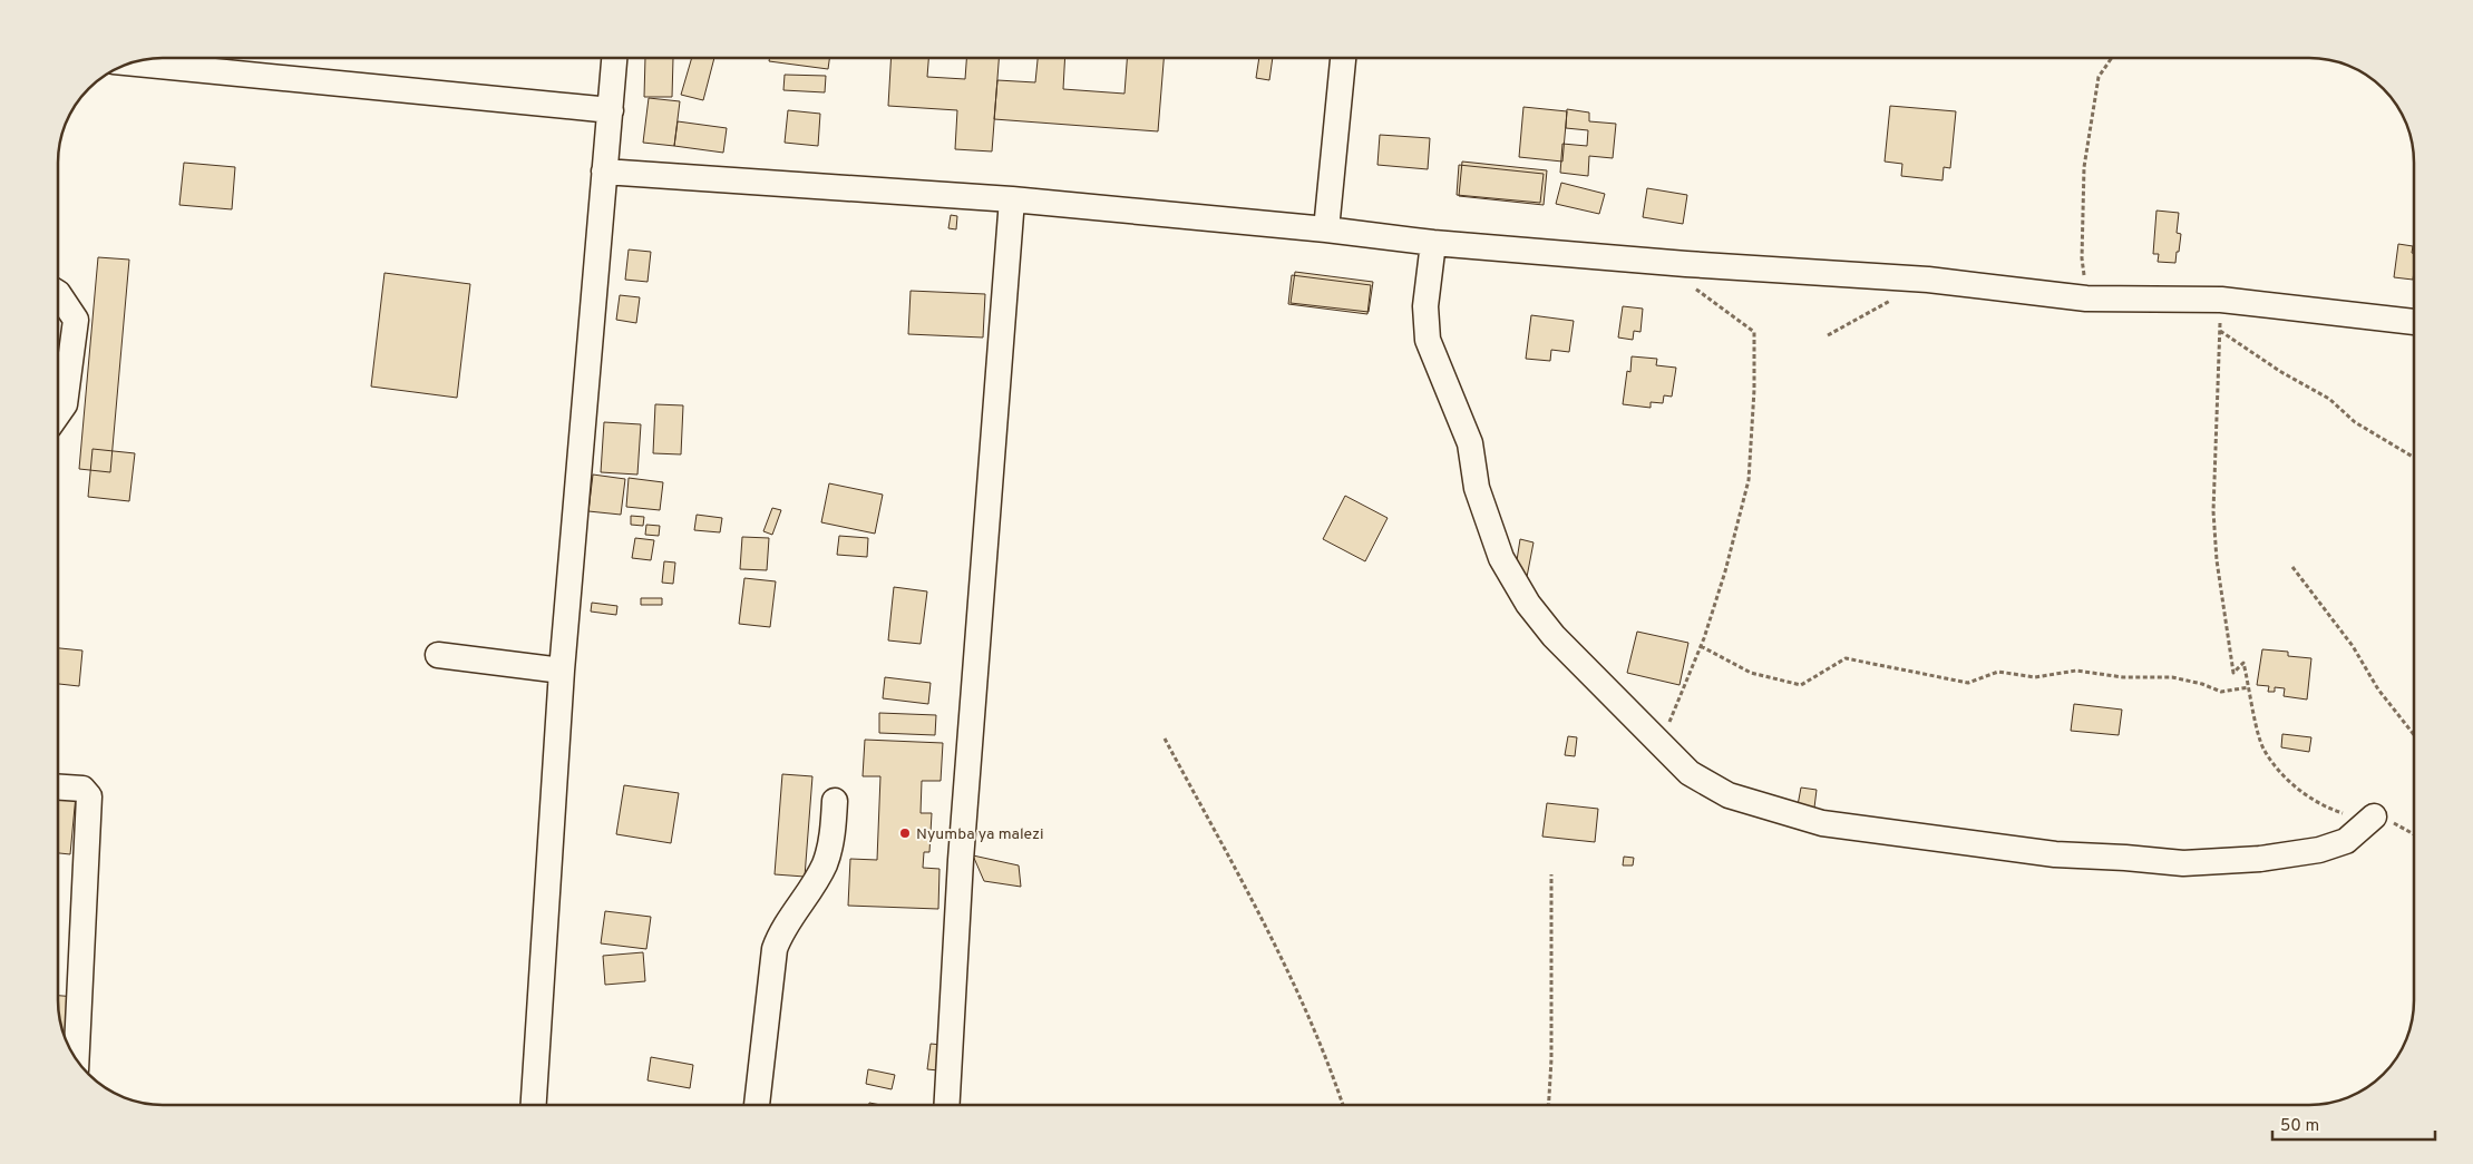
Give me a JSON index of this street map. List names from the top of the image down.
{
  "places": ["Nyumba ya malezi"],
  "scale_bar": "50 m"
}
